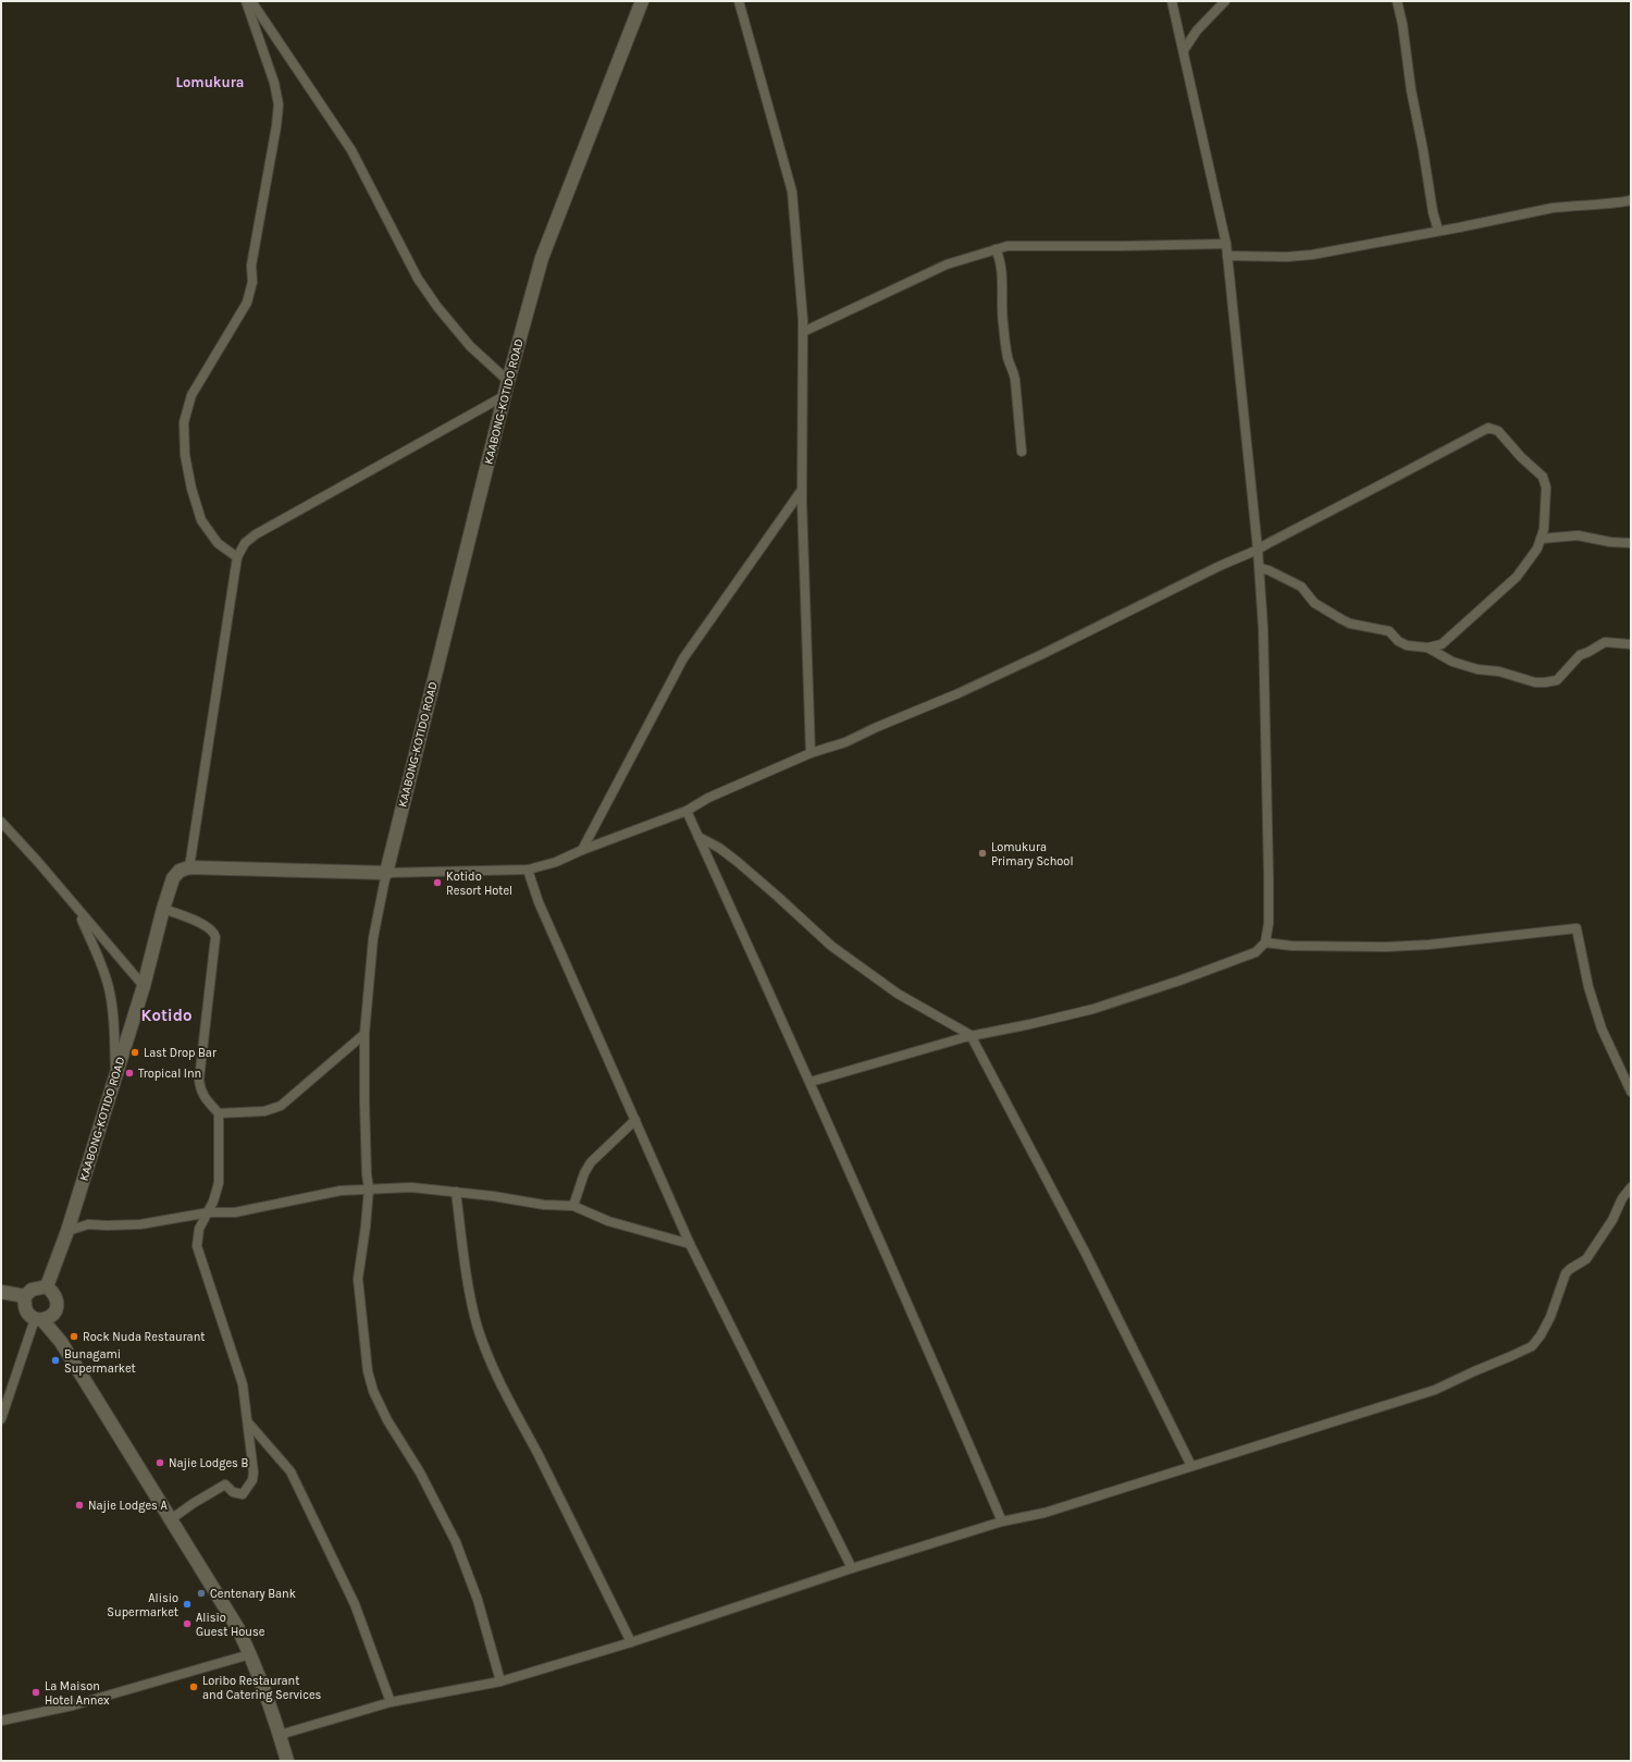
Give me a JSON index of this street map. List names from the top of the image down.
{
  "streets": {
    "street": ["KAABONG-KOTIDO ROAD"]
  },
  "districts": ["Lomukura", "Kotido"],
  "places": [
    "Lomukura Primary School",
    "Kotido Resort Hotel",
    "Last Drop Bar",
    "Tropical Inn",
    "Rock Nuda Restaurant",
    "Bunagami Supermarket",
    "Najie Lodges B",
    "Najie Lodges A",
    "Centenary Bank",
    "Alisio Supermarket",
    "Alisio Guest House",
    "Loribo Restaurant and Catering Services",
    "La Maison Hotel Annex"
  ]
}
